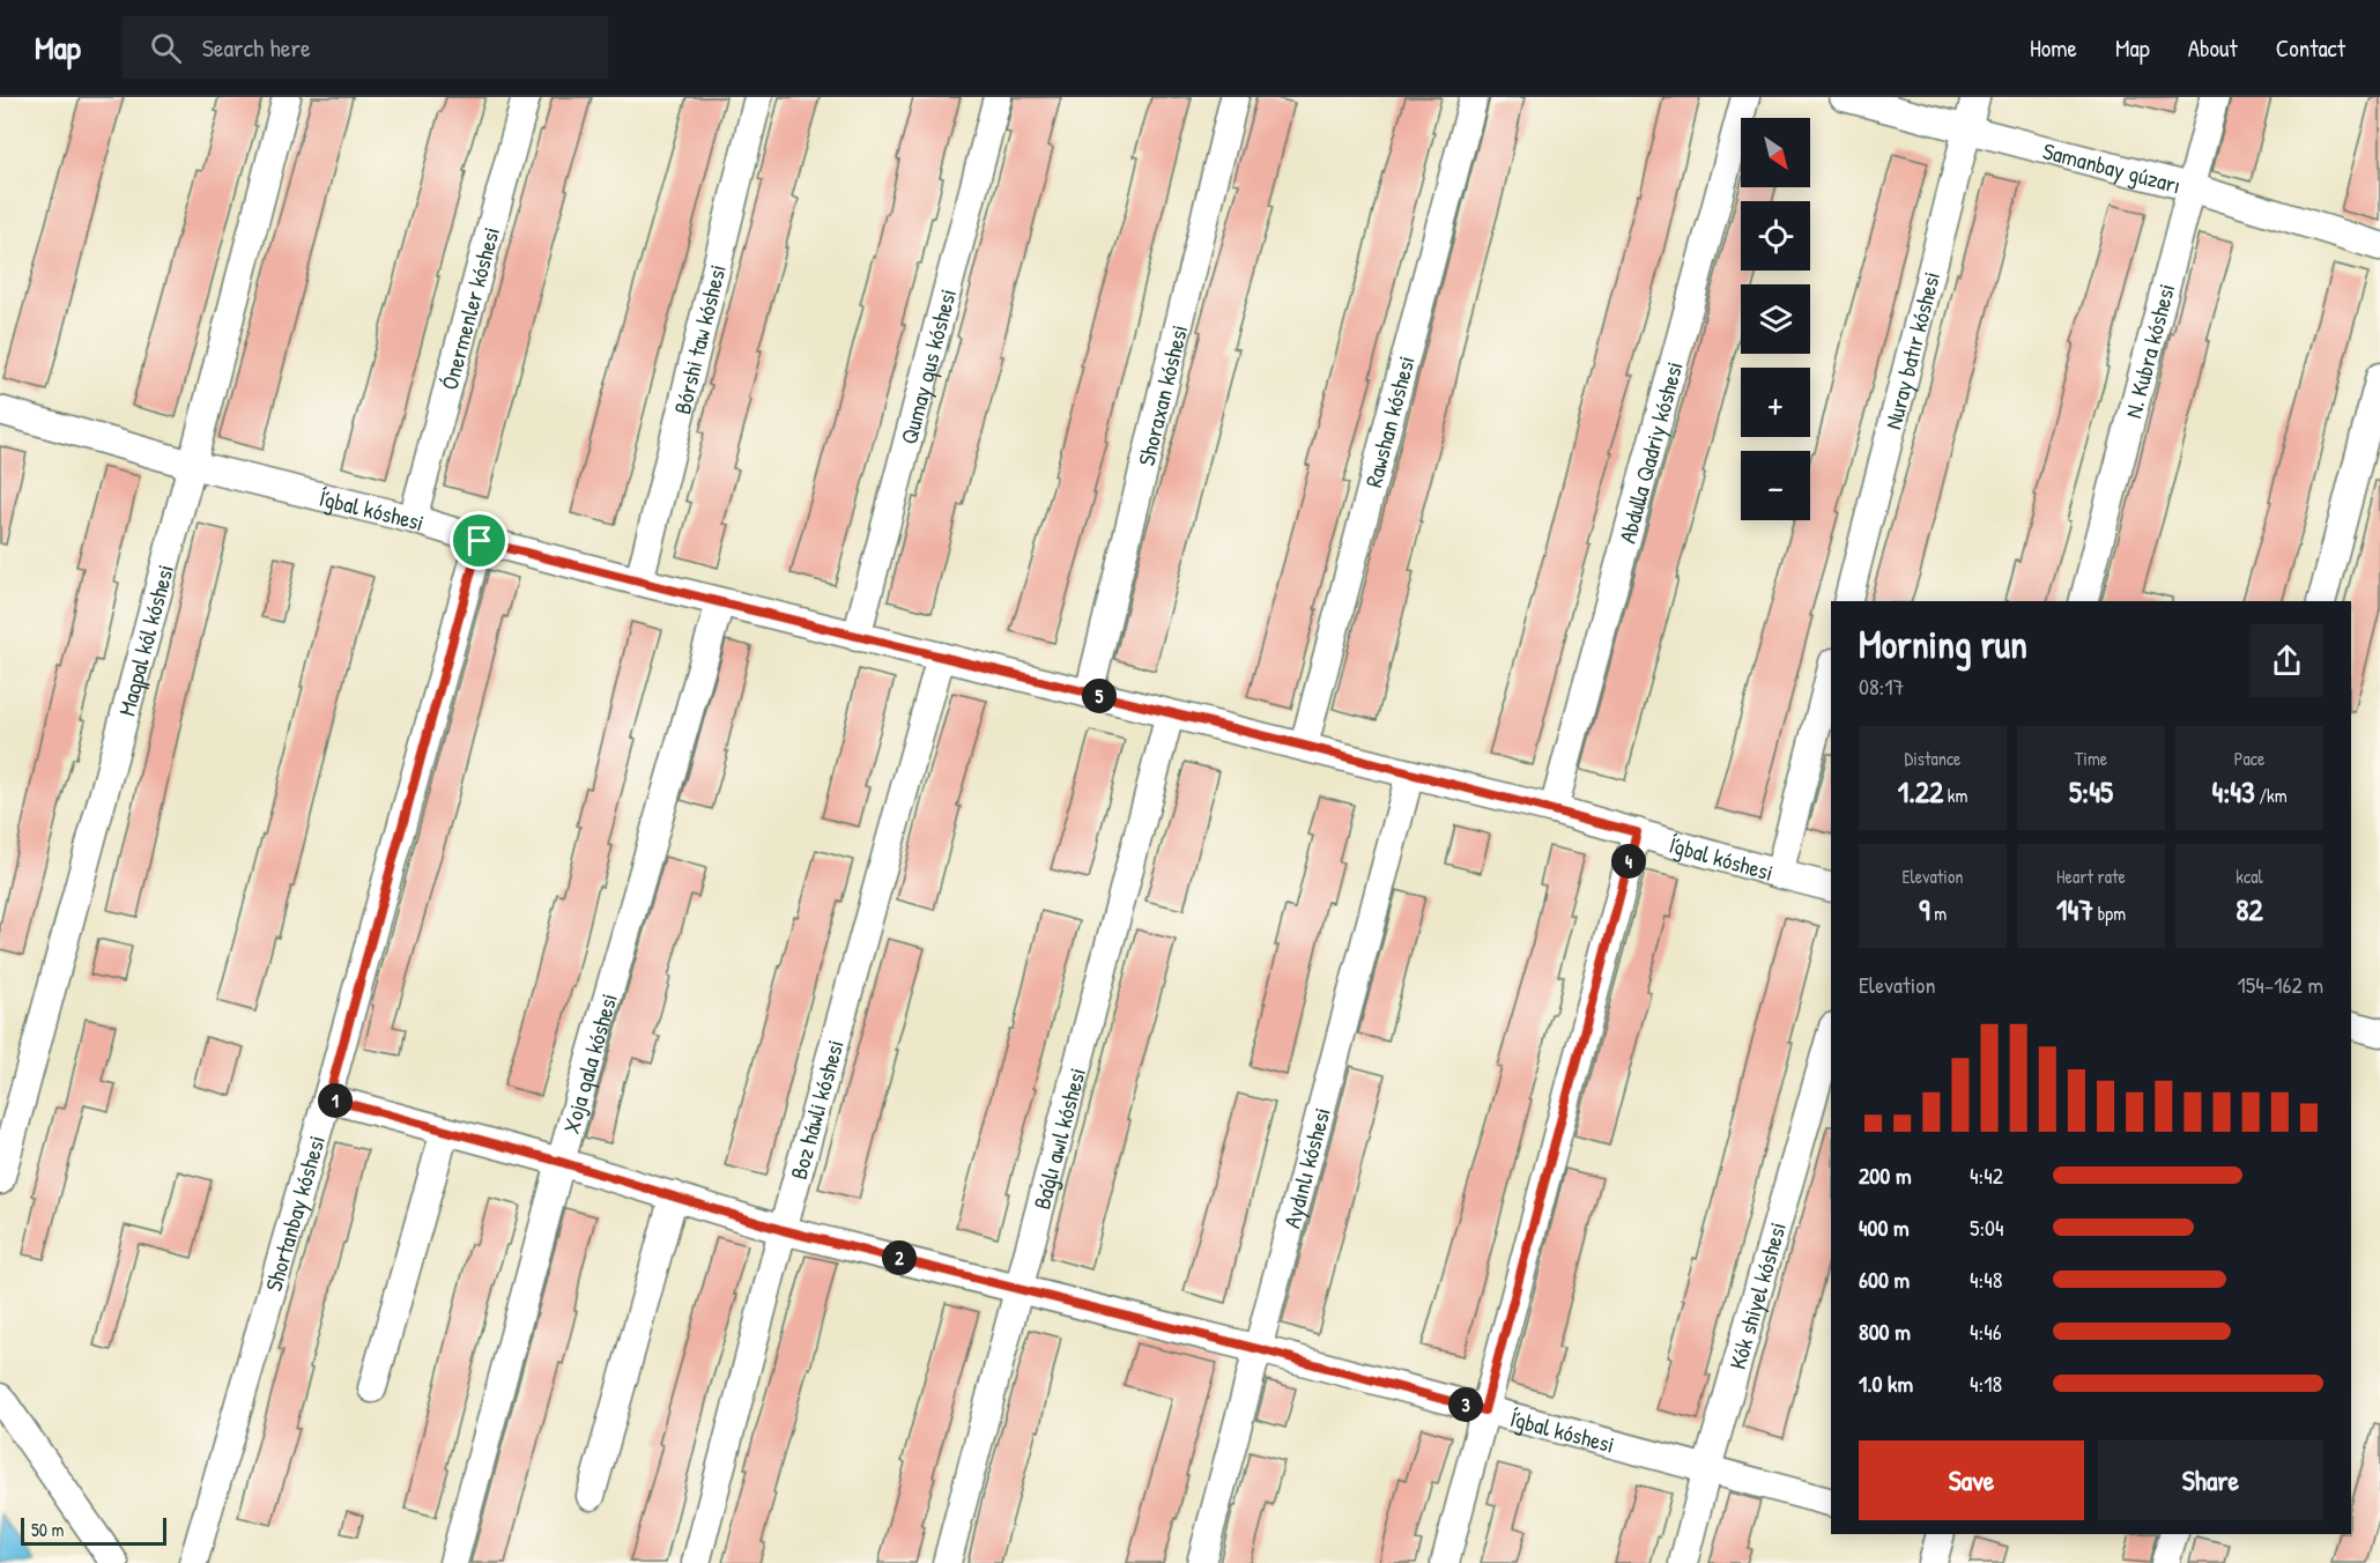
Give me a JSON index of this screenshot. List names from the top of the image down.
{
  "streets": {
    "street": [
      "Samanbay gúzarı",
      "Ónermenler kóshesi",
      "Bórshi taw kóshesi",
      "Nuray batır kóshesi",
      "N. Kubra kóshesi",
      "Qumay qus kóshesi",
      "Shoraxan kóshesi",
      "Rawshan kóshesi",
      "Abdulla Qadriy kóshesi",
      "Íǵbal kóshesi",
      "Maqpal kól kóshesi",
      "Xoja qala kóshesi",
      "Boz háwli kóshesi",
      "Baǵlı awıl kóshesi",
      "Aydınlı kóshesi",
      "Shortanbay kóshesi",
      "Kók shiyel kóshesi"
    ]
  },
  "crossings": [
    ["Samanbay gúzarı", "Nuray batır kóshesi"],
    ["Samanbay gúzarı", "N. Kubra kóshesi"],
    ["Ónermenler kóshesi", "Íǵbal kóshesi"],
    ["Bórshi taw kóshesi", "Íǵbal kóshesi"],
    ["Qumay qus kóshesi", "Íǵbal kóshesi"],
    ["Shoraxan kóshesi", "Íǵbal kóshesi"],
    ["Rawshan kóshesi", "Íǵbal kóshesi"],
    ["Abdulla Qadriy kóshesi", "Íǵbal kóshesi"],
    ["Íǵbal kóshesi", "Maqpal kól kóshesi"],
    ["Íǵbal kóshesi", "Xoja qala kóshesi"],
    ["Íǵbal kóshesi", "Boz háwli kóshesi"],
    ["Íǵbal kóshesi", "Baǵlı awıl kóshesi"],
    ["Íǵbal kóshesi", "Aydınlı kóshesi"],
    ["Íǵbal kóshesi", "Shortanbay kóshesi"],
    ["Íǵbal kóshesi", "Kók shiyel kóshesi"]
  ],
  "scale_bar": "50 m",
  "north": "bottom right",
  "page": {
    "header": "Map",
    "search": "Search here",
    "nav": [
      "Home",
      "Map",
      "About",
      "Contact"
    ],
    "map_buttons": ["+", "−"],
    "heading": ["Morning run", "08:17"],
    "pins": [
      "5",
      "4",
      "1",
      "2",
      "3"
    ],
    "stats": [
      ["Distance", "1.22 km"],
      ["Time", "5:45"],
      ["Pace", "4:43 /km"],
      ["Elevation", "9 m"],
      ["Heart rate", "147 bpm"],
      ["kcal", "82"]
    ],
    "chart": ["Elevation", "154–162 m"],
    "list": [
      {
        "name": "200 m",
        "note": "4:42"
      },
      {
        "name": "400 m",
        "note": "5:04"
      },
      {
        "name": "600 m",
        "note": "4:48"
      },
      {
        "name": "800 m",
        "note": "4:46"
      },
      {
        "name": "1.0 km",
        "note": "4:18"
      }
    ],
    "buttons": ["Save", "Share"],
    "scale": "50 m"
  }
}
